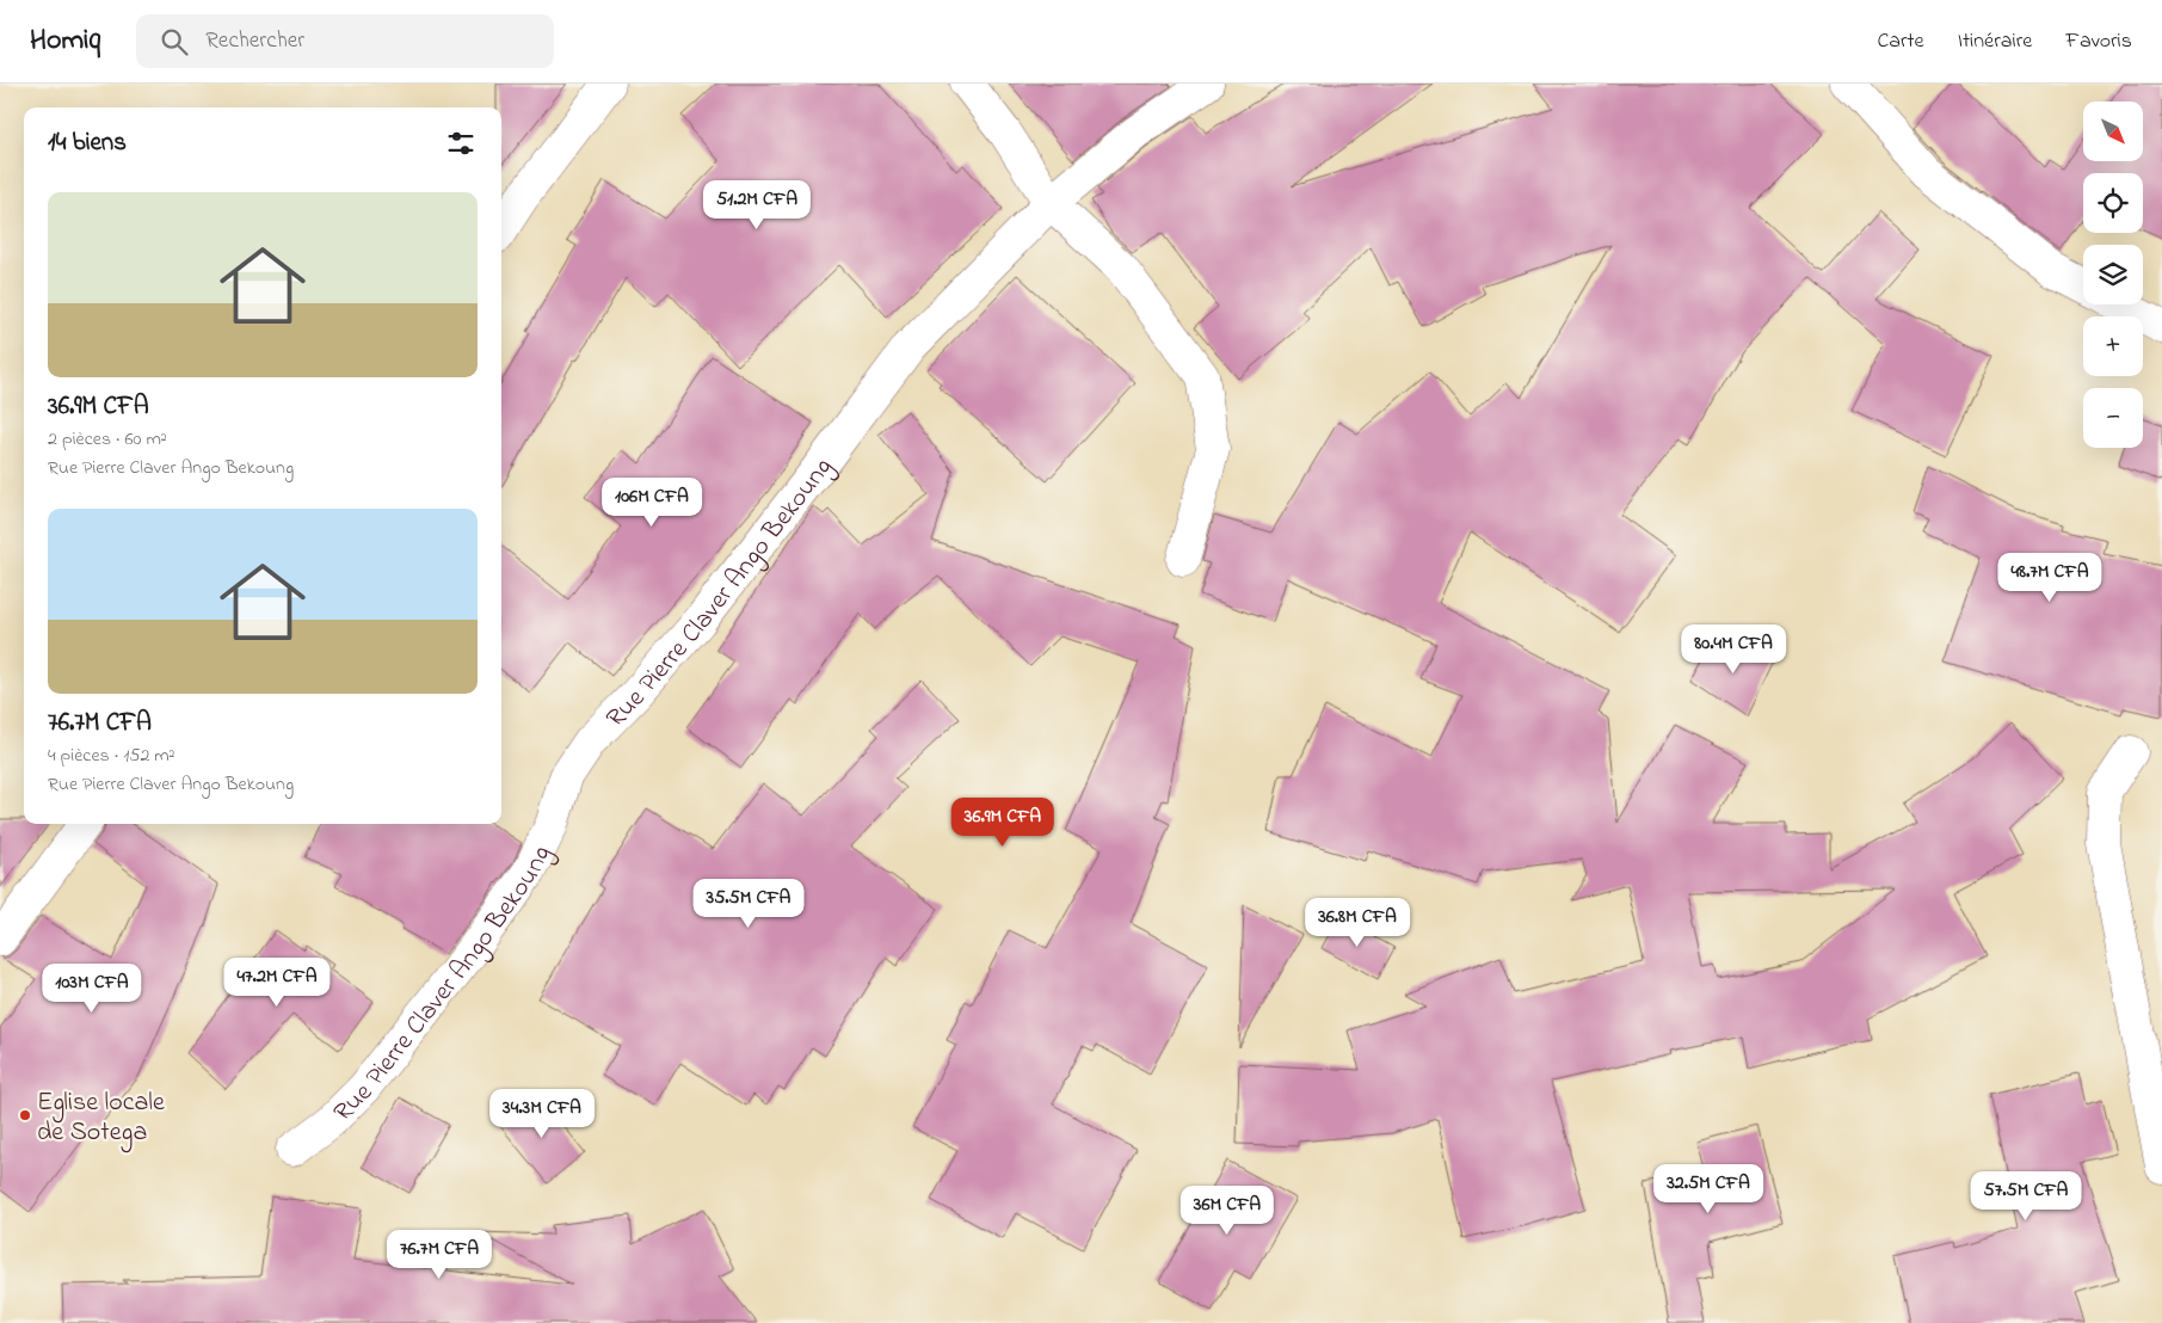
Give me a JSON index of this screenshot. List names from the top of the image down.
{
  "streets": {
    "street": ["Rue Pierre Claver Ango Bekoung"]
  },
  "places": ["Eglise locale de Sotega"],
  "north": "bottom right",
  "page": {
    "header": "Homiq",
    "search": "Rechercher",
    "nav": ["Carte", "Itinéraire", "Favoris"],
    "map_buttons": ["+", "−"],
    "heading": "14 biens",
    "list": [
      {
        "name": "36.9M CFA",
        "note": "2 pièces · 60 m² · Rue Pierre Claver Ango Bekoung"
      },
      {
        "name": "76.7M CFA",
        "note": "4 pièces · 152 m² · Rue Pierre Claver Ango Bekoung"
      }
    ],
    "price": [
      "51.2M CFA",
      "106M CFA",
      "48.7M CFA",
      "80.4M CFA",
      "36.9M CFA",
      "35.5M CFA",
      "36.8M CFA",
      "47.2M CFA",
      "103M CFA",
      "34.3M CFA",
      "32.5M CFA",
      "57.5M CFA",
      "36M CFA",
      "76.7M CFA"
    ]
  }
}
